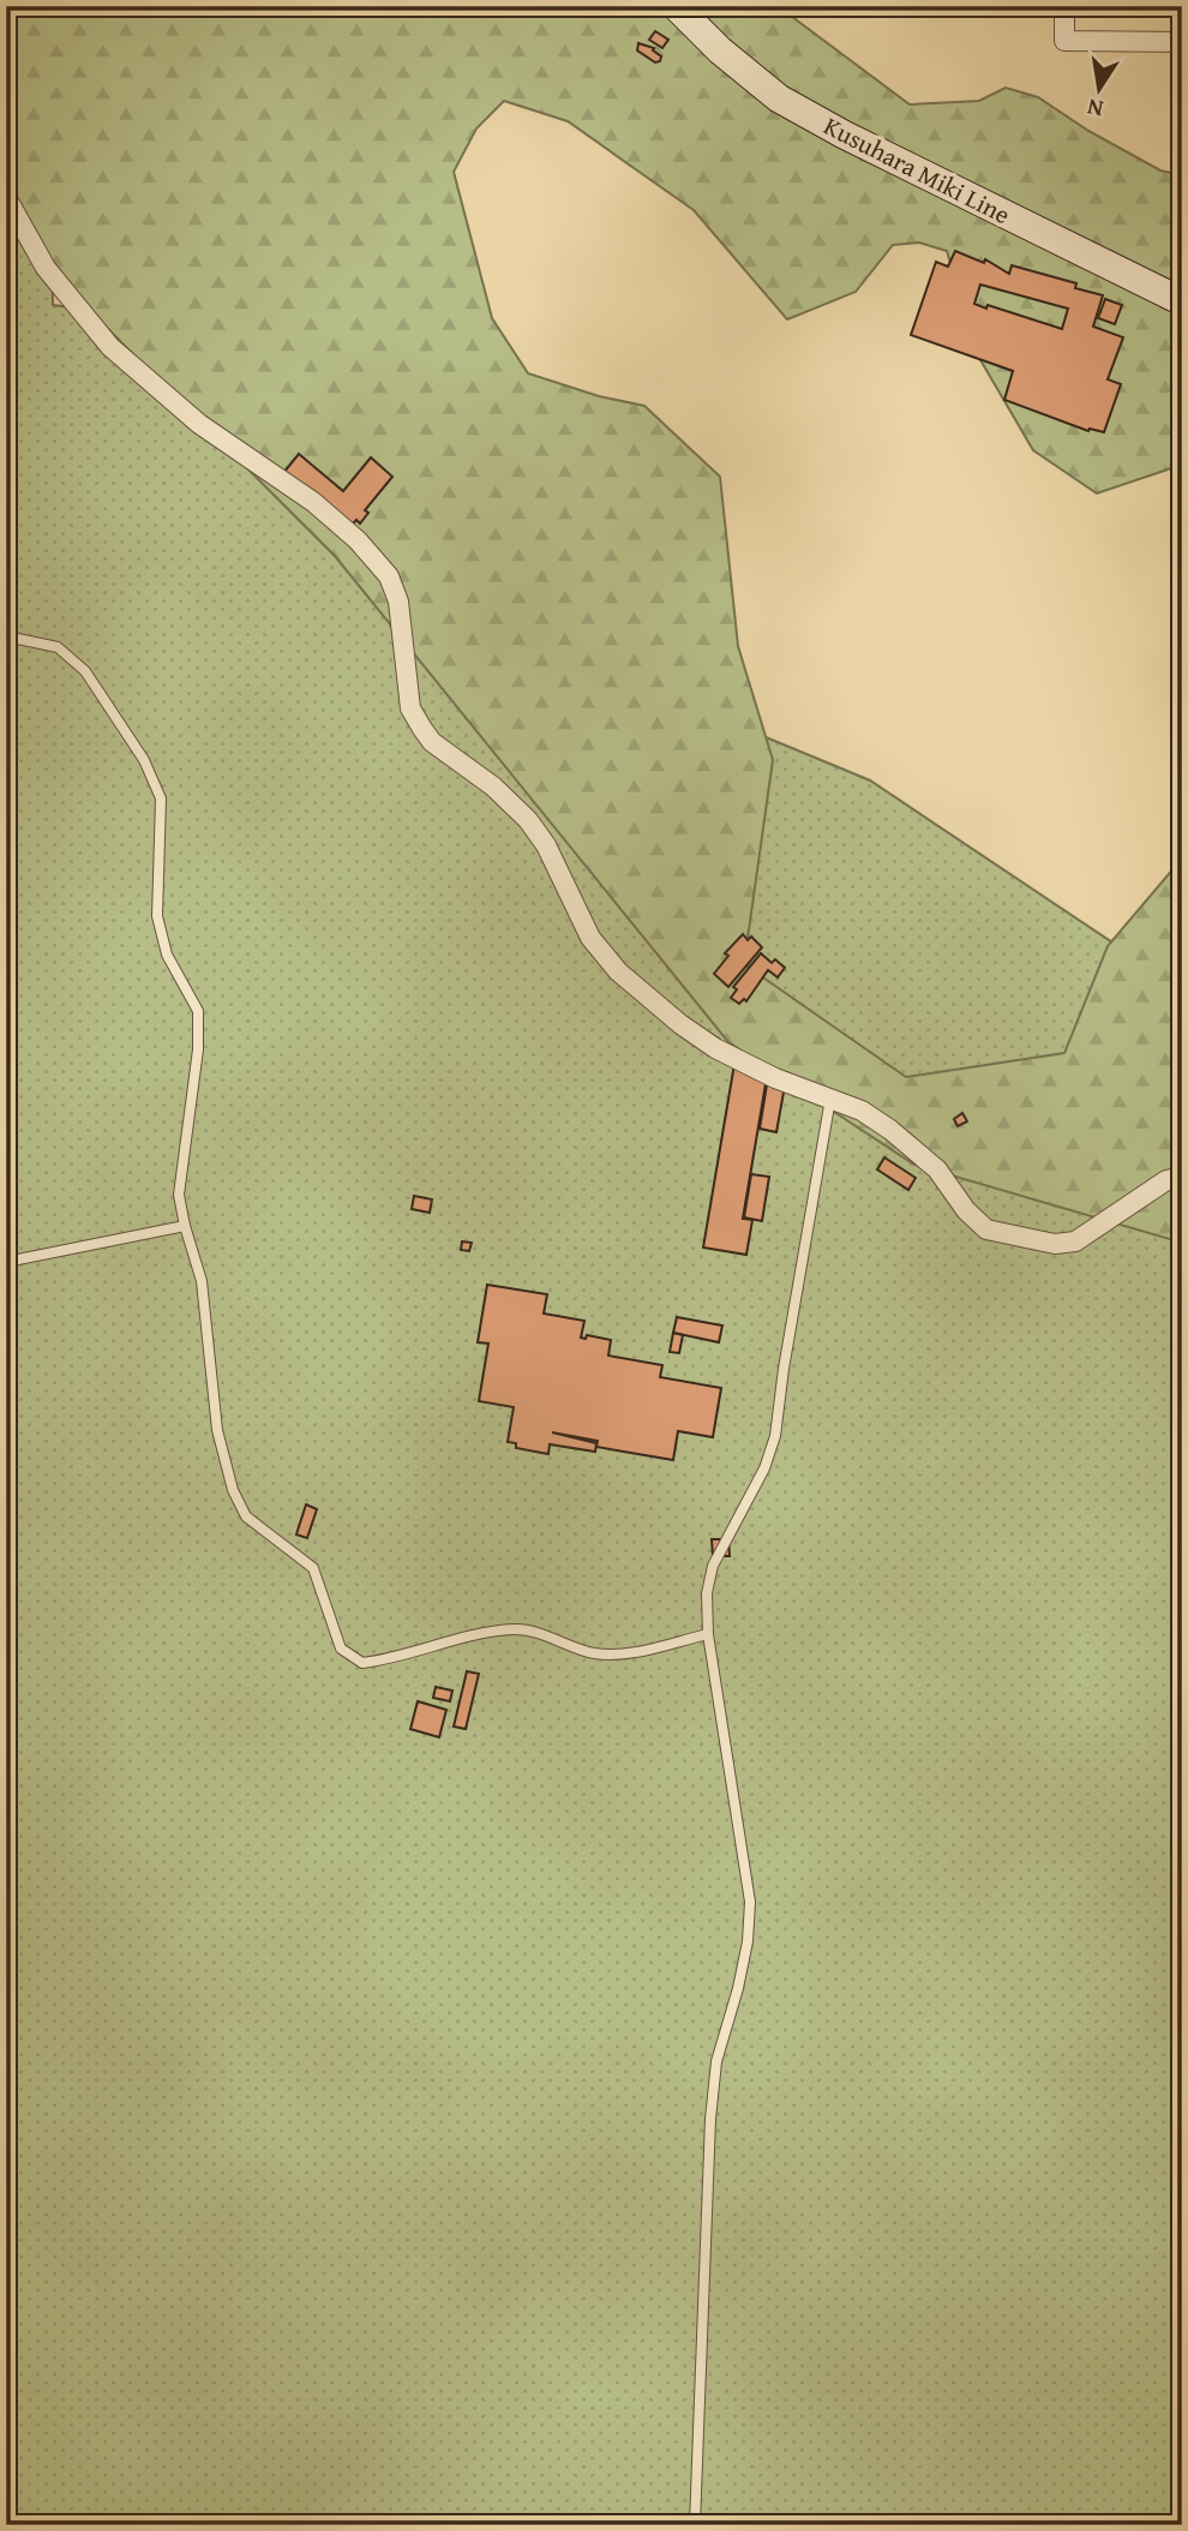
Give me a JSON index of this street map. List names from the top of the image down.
{
  "streets": {
    "main road": ["Kusuhara Miki Line"]
  },
  "north": "bottom"
}
